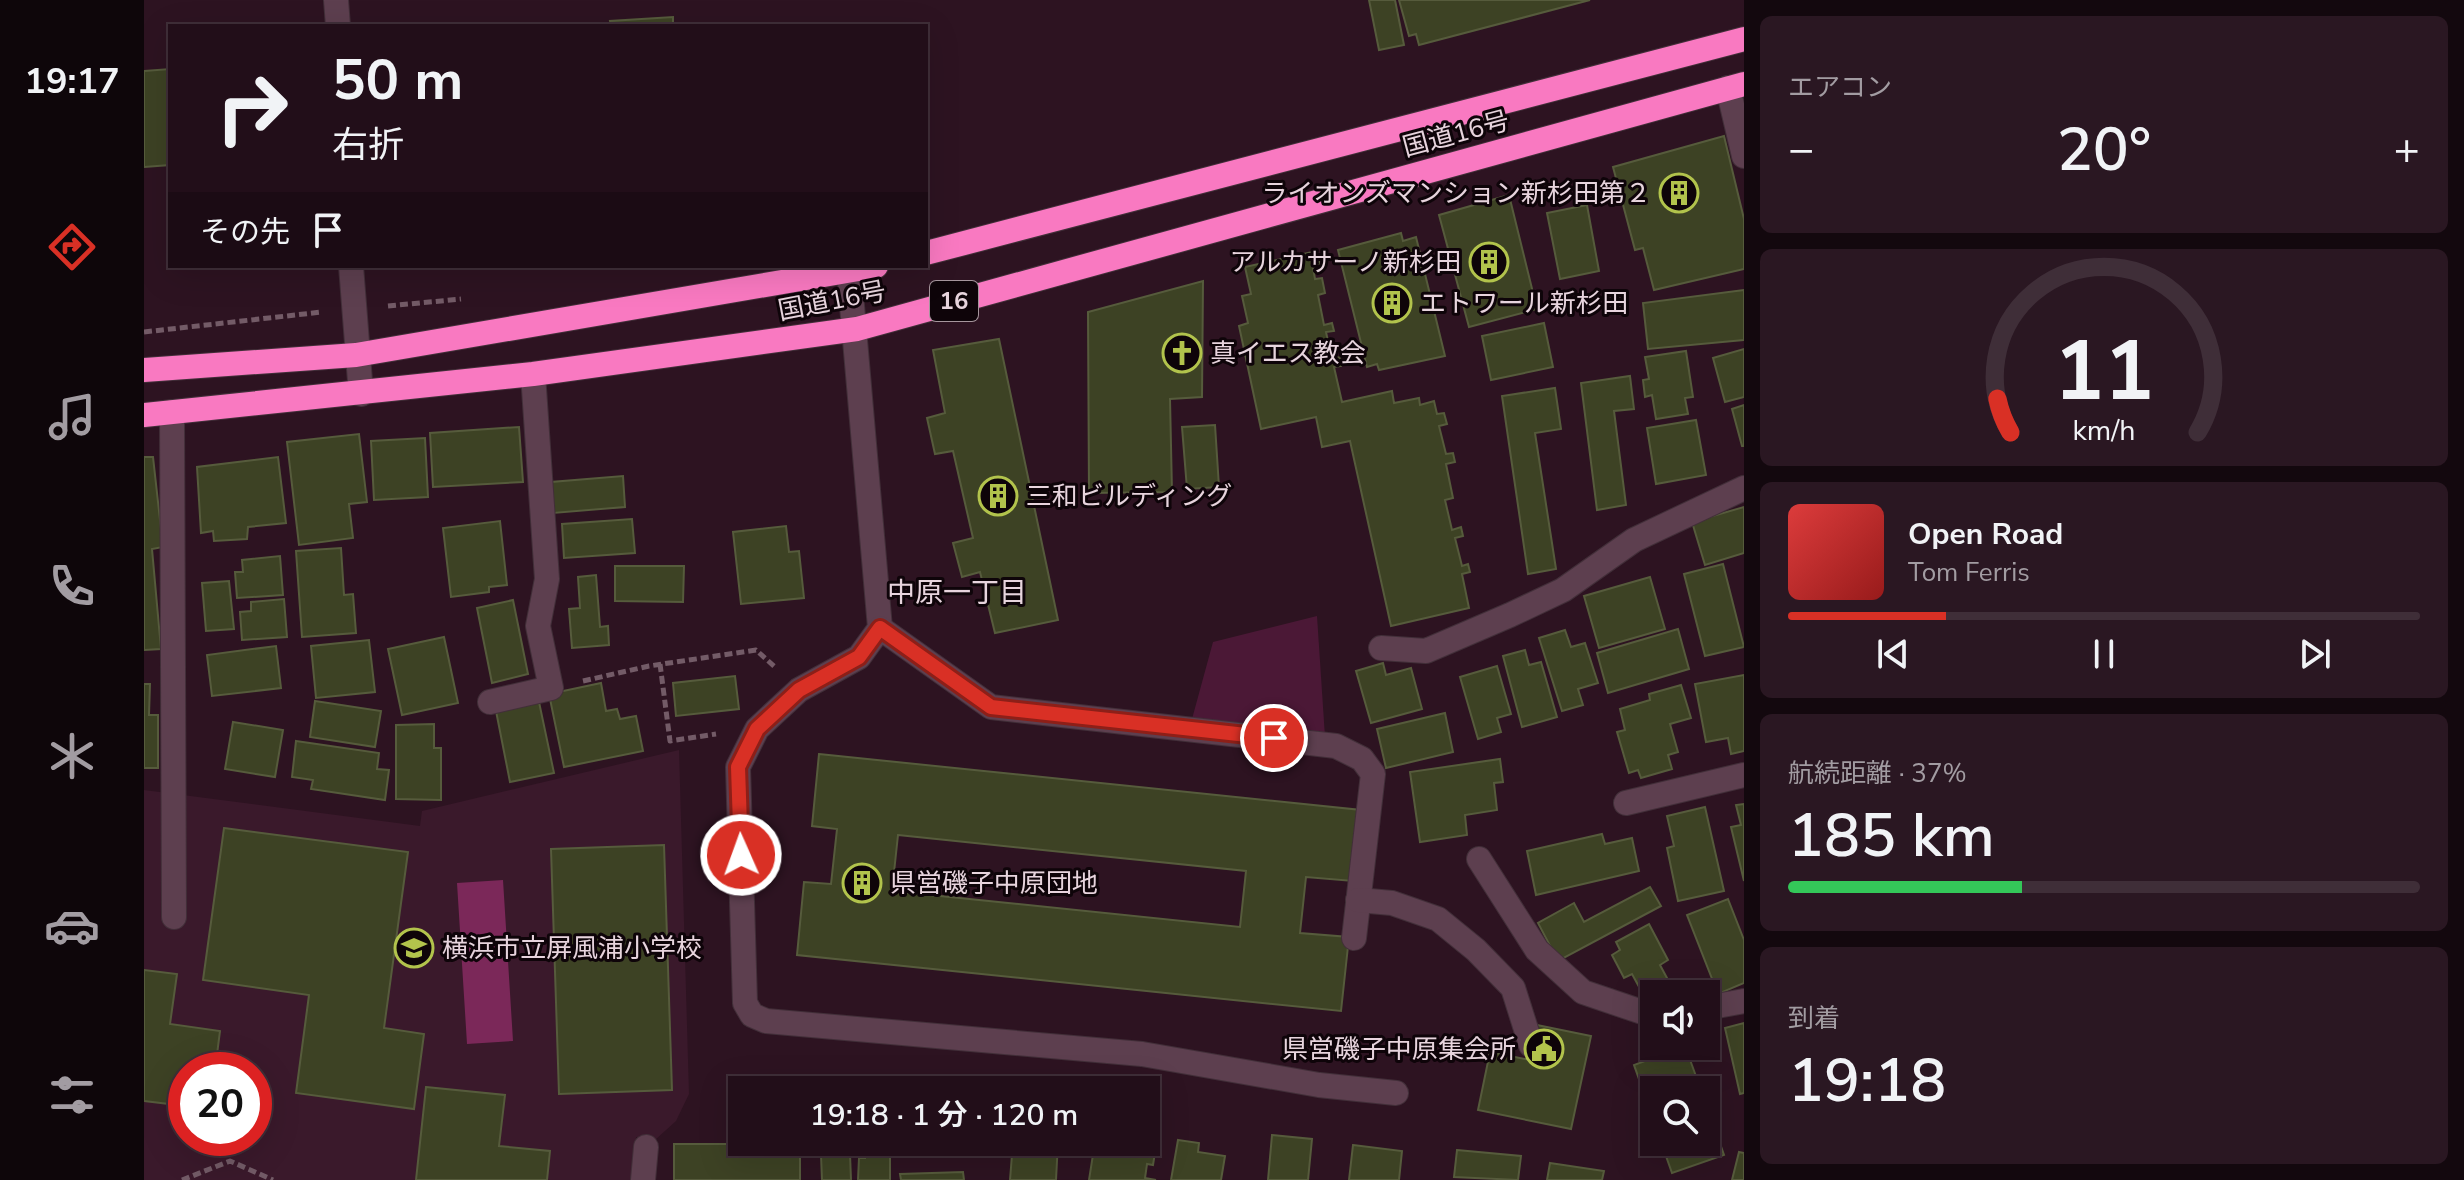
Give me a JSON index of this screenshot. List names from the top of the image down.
{
  "streets": {
    "highway": ["国道16号", "16"]
  },
  "districts": ["中原一丁目"],
  "places": {
    "building": [
      "ライオンズマンション新杉田第２",
      "アルカサーノ新杉田",
      "エトワール新杉田",
      "三和ビルディング",
      "県営磯子中原団地"
    ],
    "church": ["真イエス教会"],
    "school or university": ["横浜市立屏風浦小学校"],
    "public building": ["県営磯子中原集会所"]
  },
  "page": {
    "tabs": "19:17",
    "tile": [
      "エアコン",
      ["航続距離 · 37%", "185 km"],
      ["到着", "19:18"]
    ],
    "turn": ["50 m", "右折"],
    "heat": ["−", "20°", "+"],
    "then": "その先",
    "song": ["Open Road", "Tom Ferris"],
    "limit": "20",
    "trip": "19:18 · 1 分 · 120 m",
    "gauge": ["11", "km/h"]
  }
}
